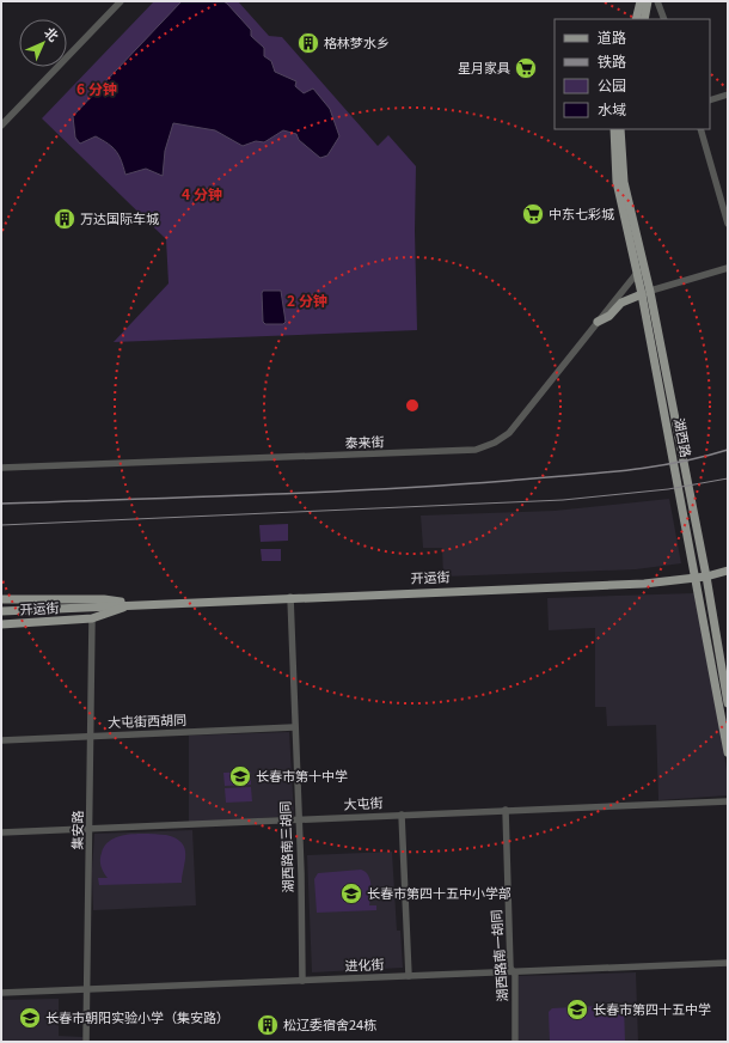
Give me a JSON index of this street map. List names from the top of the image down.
{
  "streets": {
    "main road": ["湖西路", "开运街"],
    "street": [
      "泰来街",
      "大屯街西胡同",
      "大屯街",
      "集安路",
      "湖西路南三胡同",
      "湖西路南一胡同",
      "进化街"
    ]
  },
  "crossings": [
    ["湖西路", "泰来街"],
    ["湖西路", "开运街"],
    ["开运街", "集安路"],
    ["开运街", "湖西路南三胡同"],
    ["大屯街西胡同", "集安路"],
    ["大屯街西胡同", "湖西路南三胡同"],
    ["大屯街", "集安路"],
    ["大屯街", "湖西路南三胡同"],
    ["大屯街", "湖西路南一胡同"],
    ["集安路", "进化街"],
    ["湖西路南三胡同", "进化街"],
    ["湖西路南一胡同", "进化街"]
  ],
  "places": {
    "building": ["格林梦水乡", "万达国际车城", "松辽委宿舍24栋"],
    "supermarket": ["星月家具", "中东七彩城"],
    "school or university": [
      "长春市第十中学",
      "长春市第四十五中小学部",
      "长春市第四十五中学",
      "长春市朝阳实验小学（集安路）"
    ]
  },
  "legend": [
    "道路",
    "铁路",
    "公园",
    "水域"
  ],
  "north": "top right",
  "rings": ["6 分钟", "4 分钟", "2 分钟"]
}
